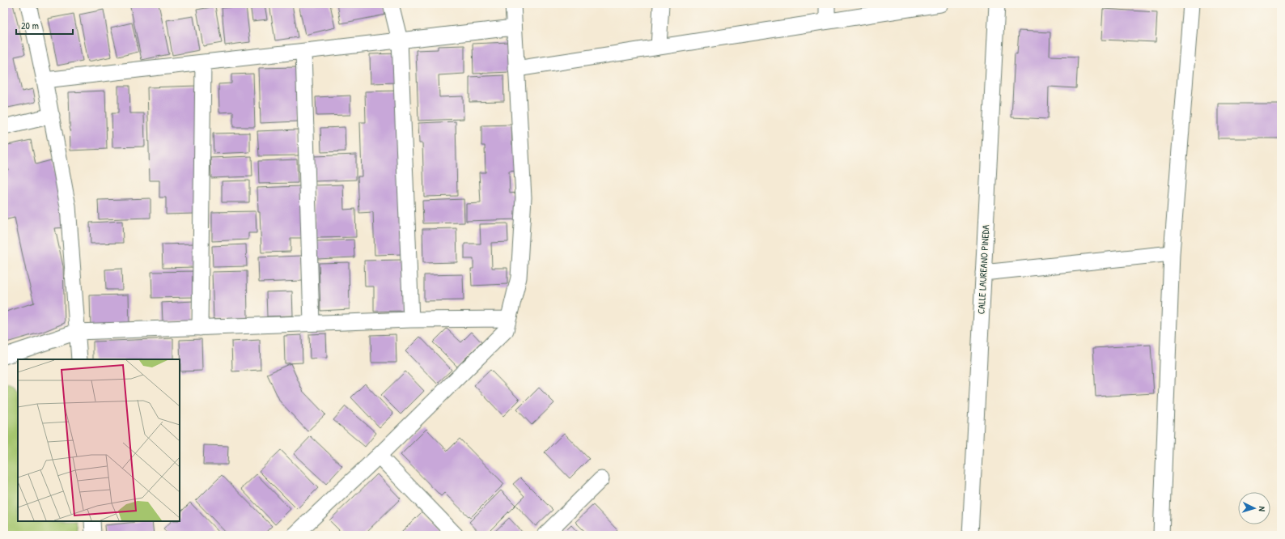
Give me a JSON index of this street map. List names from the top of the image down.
{
  "streets": {
    "street": ["CALLE LAUREANO PINEDA"]
  },
  "scale_bar": "20 m",
  "north": "right"
}
